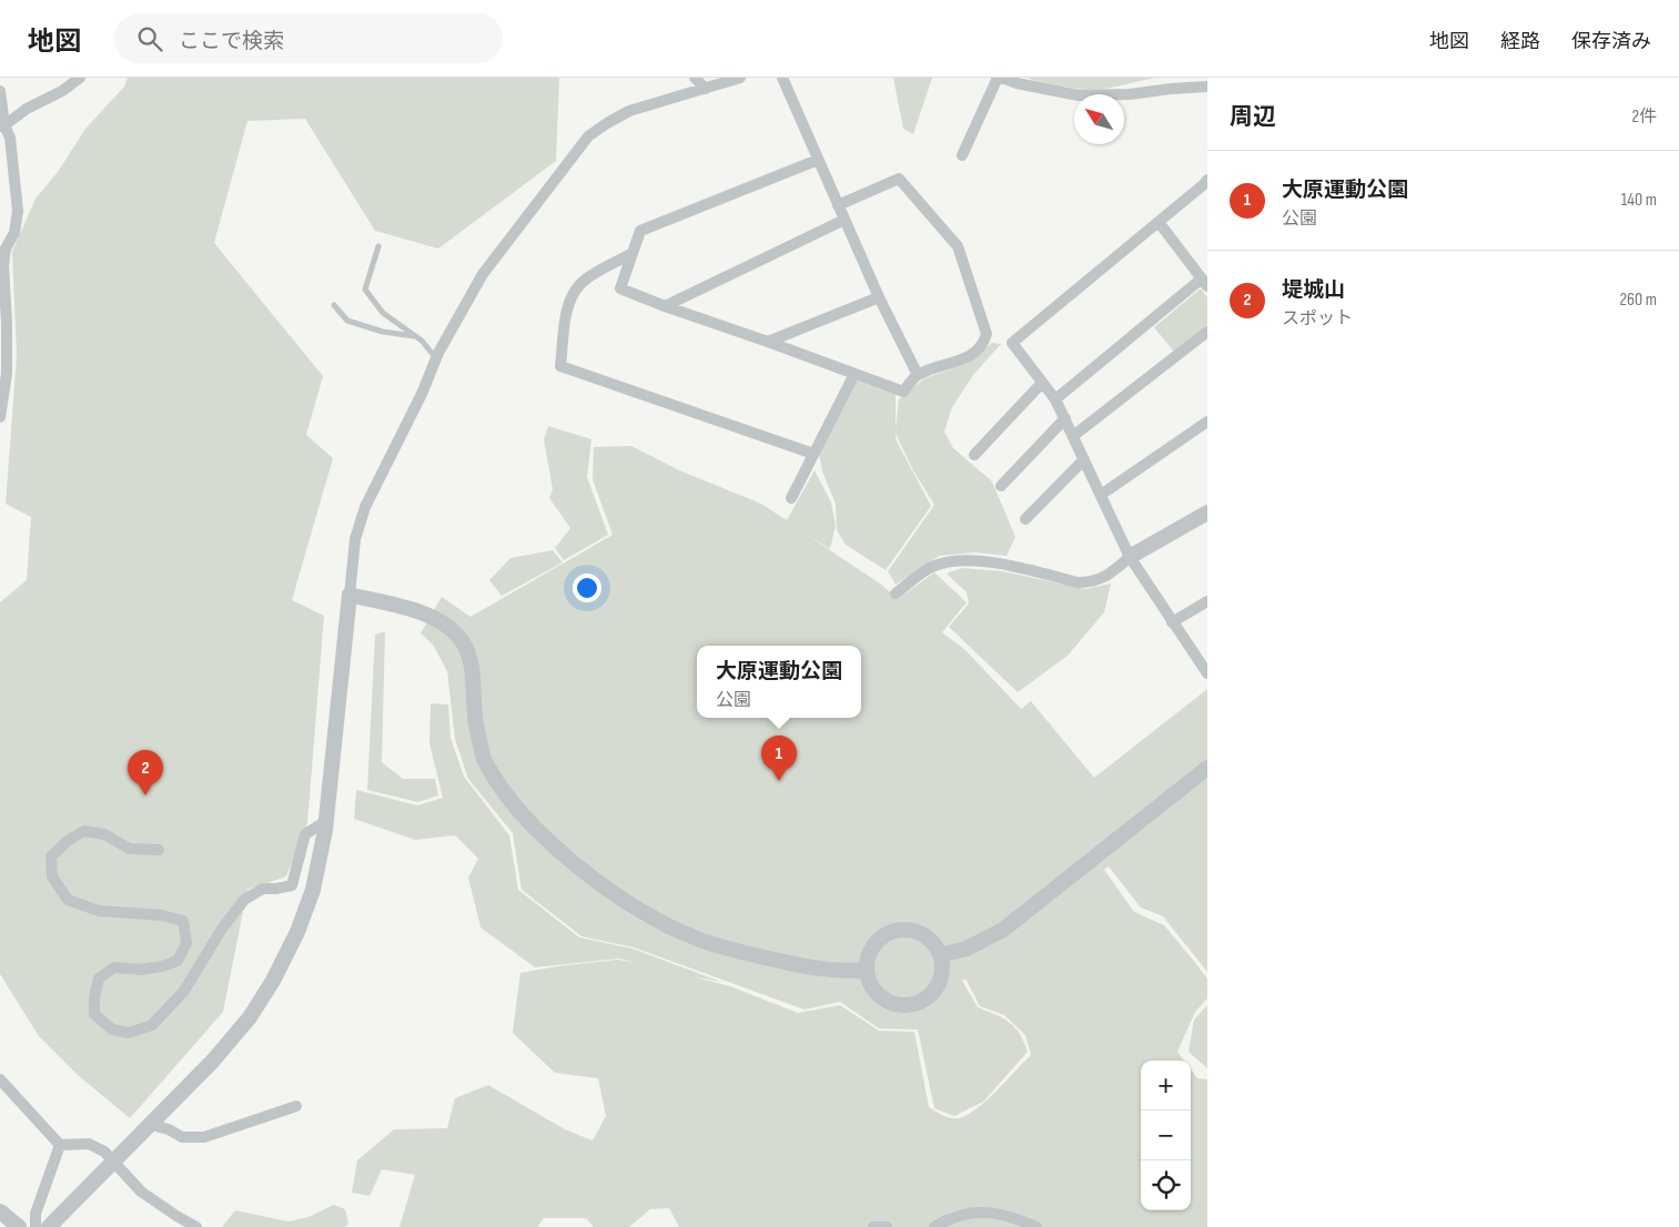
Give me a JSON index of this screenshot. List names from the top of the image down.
{
  "north": "top left",
  "page": {
    "header": "地図",
    "search": "ここで検索",
    "nav": ["地図", "経路", "保存済み"],
    "heading": ["周辺", "2件"],
    "list": [
      {
        "mark": "1",
        "name": "大原運動公園",
        "note": "公園",
        "value": "140 m"
      },
      {
        "mark": "2",
        "name": "堤城山",
        "note": "スポット",
        "value": "260 m"
      }
    ],
    "popup": ["大原運動公園", "公園"],
    "pins": ["1", "2"],
    "map_buttons": ["+", "−"]
  }
}
